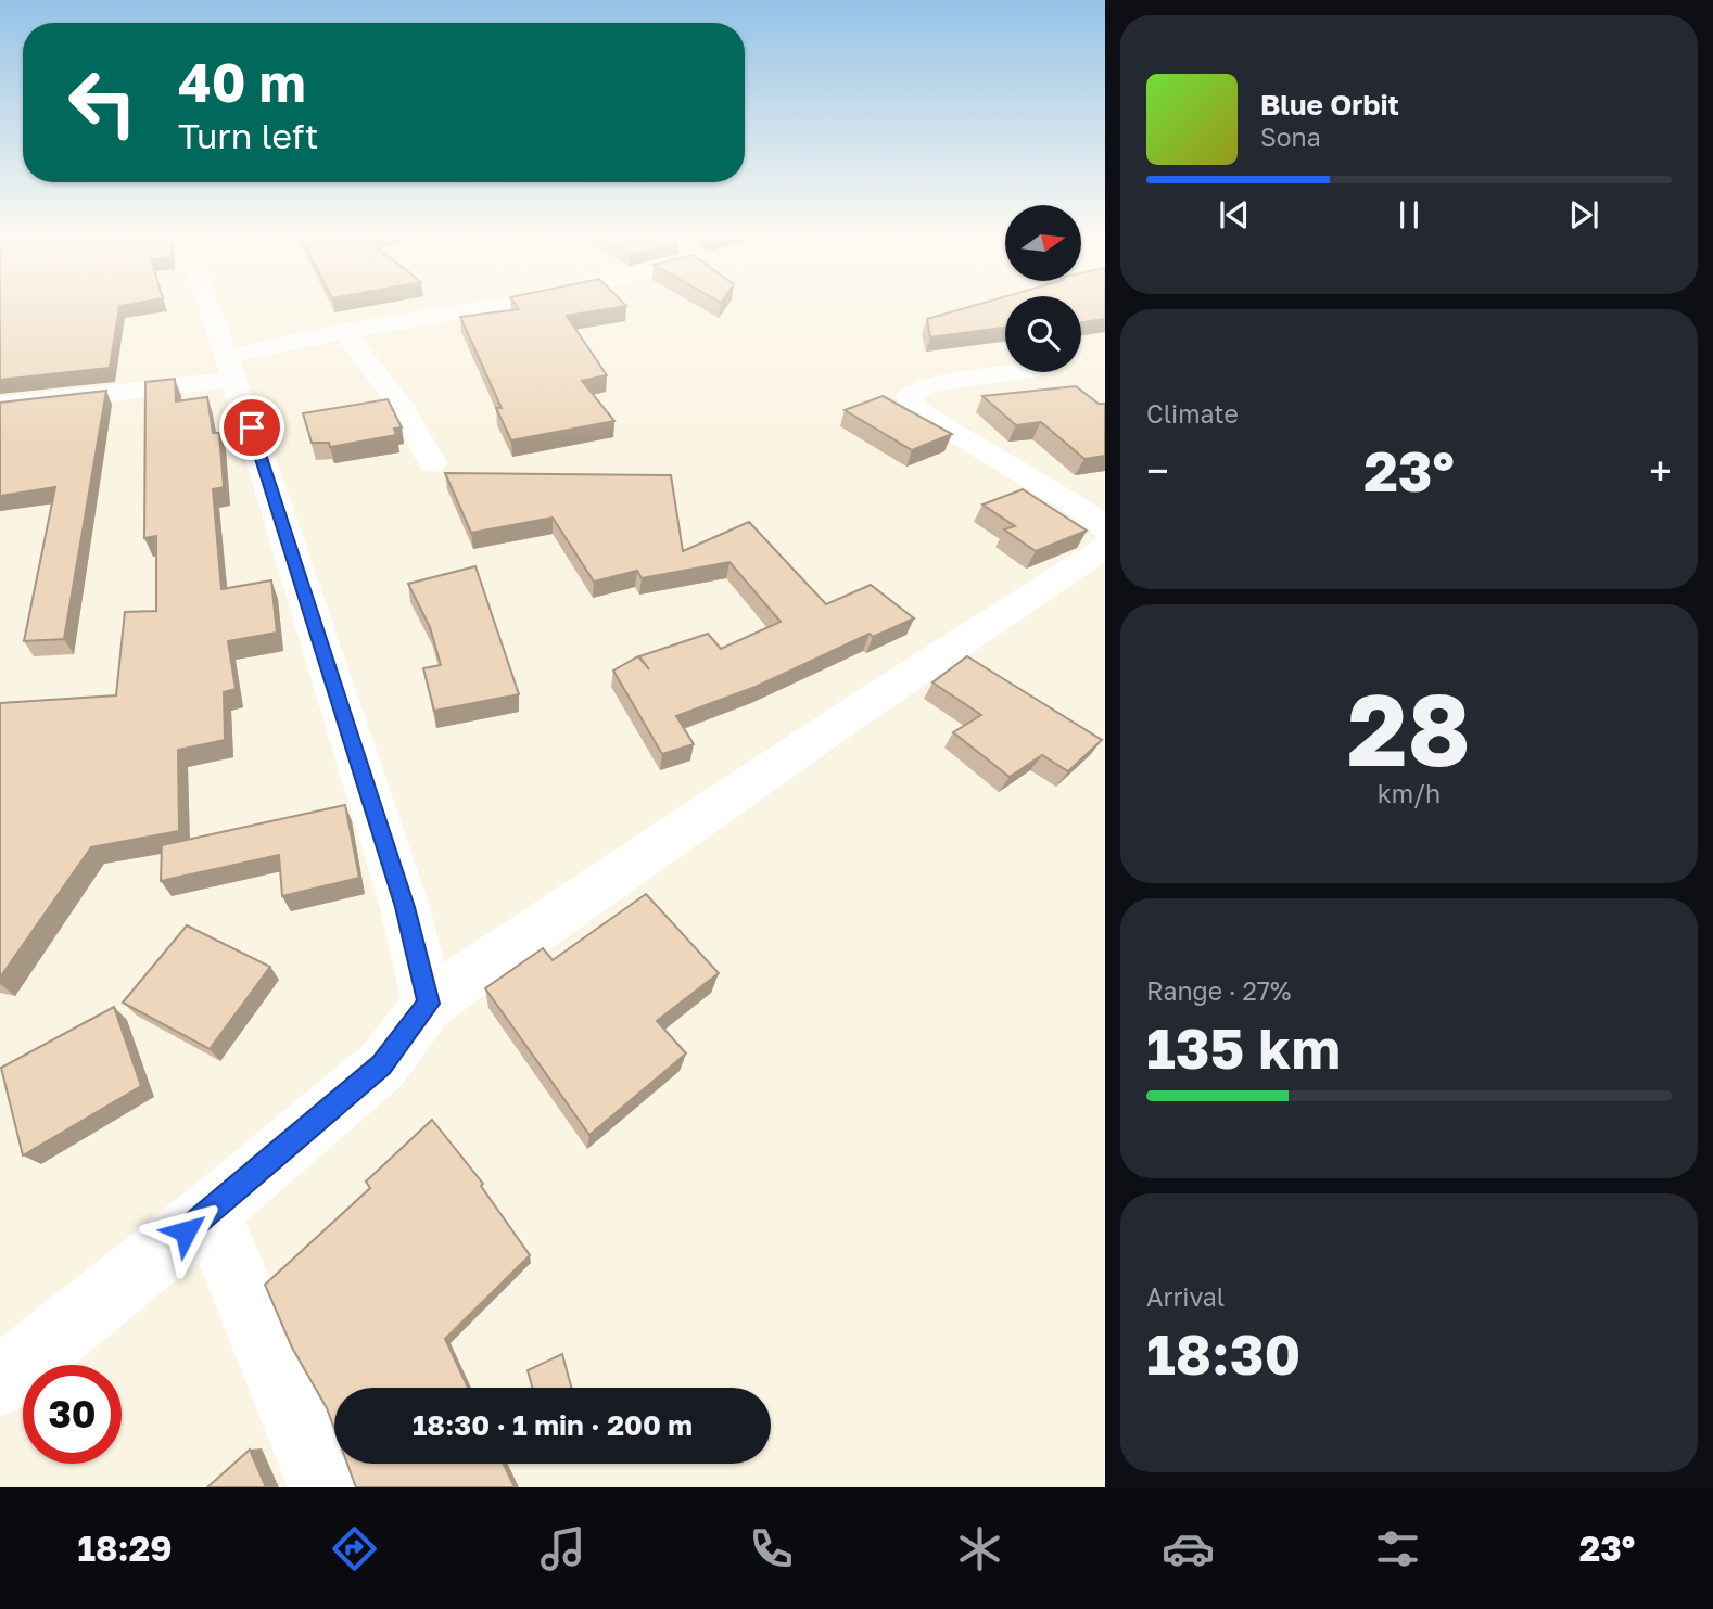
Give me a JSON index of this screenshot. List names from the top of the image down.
{
  "north": "right",
  "page": {
    "turn": ["40 m", "Turn left"],
    "song": ["Blue Orbit", "Sona"],
    "tile": [
      "Climate",
      ["28", "km/h"],
      ["Range · 27%", "135 km"],
      ["Arrival", "18:30"]
    ],
    "heat": ["−", "23°", "+"],
    "limit": "30",
    "trip": "18:30 · 1 min · 200 m",
    "tabs": ["18:29", "23°"]
  }
}
